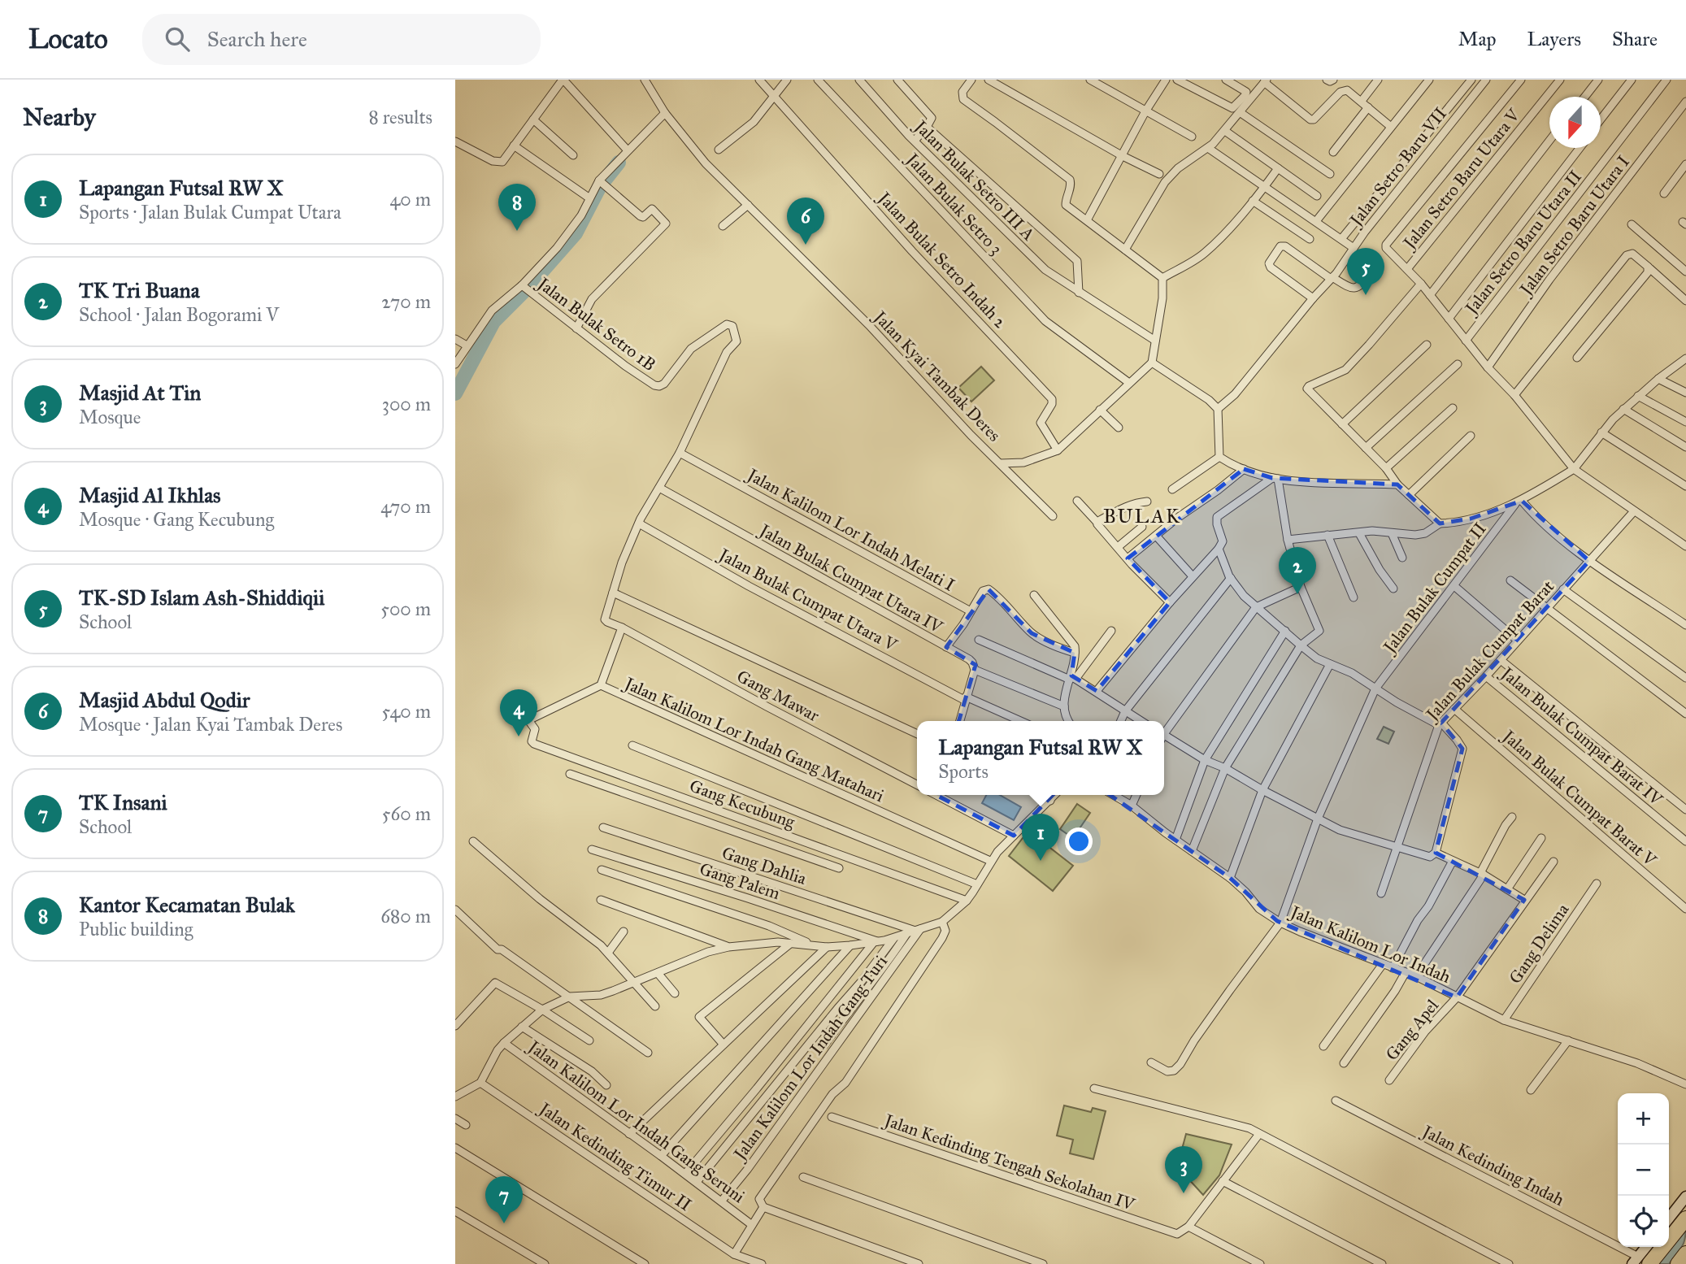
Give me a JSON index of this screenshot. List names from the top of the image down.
{
  "streets": {
    "street": [
      "Jalan Setro Baru VII",
      "Jalan Setro Baru Utara V",
      "Jalan Bulak Setro III A",
      "Jalan Bulak Setro 3",
      "Jalan Setro Baru Utara I",
      "Jalan Setro Baru Utara II",
      "Jalan Bulak Setro Indah 2",
      "Jalan Bulak Setro 1B",
      "Jalan Kyai Tambak Deres",
      "Jalan Kalilom Lor Indah Melati I",
      "Jalan Bulak Cumpat Utara IV",
      "Jalan Bulak Cumpat II",
      "Jalan Bulak Cumpat Utara V",
      "Jalan Bulak Cumpat Barat",
      "Gang Mawar",
      "Jalan Bulak Cumpat Barat IV",
      "Jalan Kalilom Lor Indah Gang Matahari",
      "Jalan Bulak Cumpat Barat V",
      "Gang Kecubung",
      "Gang Dahlia",
      "Gang Palem",
      "Gang Delima",
      "Jalan Kalilom Lor Indah",
      "Gang Apel",
      "Jalan Kalilom Lor Indah Gang Turi",
      "Jalan Kalilom Lor Indah Gang Seruni",
      "Jalan Kedinding Timur II",
      "Jalan Kedinding Tengah Sekolahan IV",
      "Jalan Kedinding Indah"
    ]
  },
  "crossings": [
    ["Jalan Bulak Setro 3", "Jalan Kyai Tambak Deres"],
    ["Jalan Bulak Setro Indah 2", "Jalan Kyai Tambak Deres"],
    ["Jalan Bulak Setro 1B", "Jalan Kalilom Lor Indah Melati I"],
    ["Jalan Bulak Cumpat II", "Jalan Kalilom Lor Indah"],
    ["Jalan Bulak Cumpat Barat", "Jalan Bulak Cumpat Barat IV"],
    ["Jalan Bulak Cumpat Barat", "Jalan Bulak Cumpat Barat V"],
    ["Jalan Kalilom Lor Indah Gang Matahari", "Gang Kecubung"],
    ["Gang Dahlia", "Jalan Kalilom Lor Indah Gang Turi"],
    ["Gang Delima", "Jalan Kalilom Lor Indah"],
    ["Jalan Kalilom Lor Indah", "Gang Apel"],
    ["Jalan Kalilom Lor Indah Gang Turi", "Jalan Kalilom Lor Indah Gang Seruni"]
  ],
  "districts": ["BULAK"],
  "north": "bottom",
  "page": {
    "header": "Locato",
    "search": "Search here",
    "nav": ["Map", "Layers", "Share"],
    "heading": ["Nearby", "8 results"],
    "list": [
      {
        "mark": "1",
        "name": "Lapangan Futsal RW X",
        "note": "Sports · Jalan Bulak Cumpat Utara",
        "value": "40 m"
      },
      {
        "mark": "2",
        "name": "TK Tri Buana",
        "note": "School · Jalan Bogorami V",
        "value": "270 m"
      },
      {
        "mark": "3",
        "name": "Masjid At Tin",
        "note": "Mosque",
        "value": "300 m"
      },
      {
        "mark": "4",
        "name": "Masjid Al Ikhlas",
        "note": "Mosque · Gang Kecubung",
        "value": "470 m"
      },
      {
        "mark": "5",
        "name": "TK-SD Islam Ash-Shiddiqii",
        "note": "School",
        "value": "500 m"
      },
      {
        "mark": "6",
        "name": "Masjid Abdul Qodir",
        "note": "Mosque · Jalan Kyai Tambak Deres",
        "value": "540 m"
      },
      {
        "mark": "7",
        "name": "TK Insani",
        "note": "School",
        "value": "560 m"
      },
      {
        "mark": "8",
        "name": "Kantor Kecamatan Bulak",
        "note": "Public building",
        "value": "680 m"
      }
    ],
    "pins": [
      "8",
      "6",
      "5",
      "2",
      "4",
      "1",
      "3",
      "7"
    ],
    "popup": ["Lapangan Futsal RW X", "Sports"],
    "map_buttons": ["+", "−"]
  }
}
